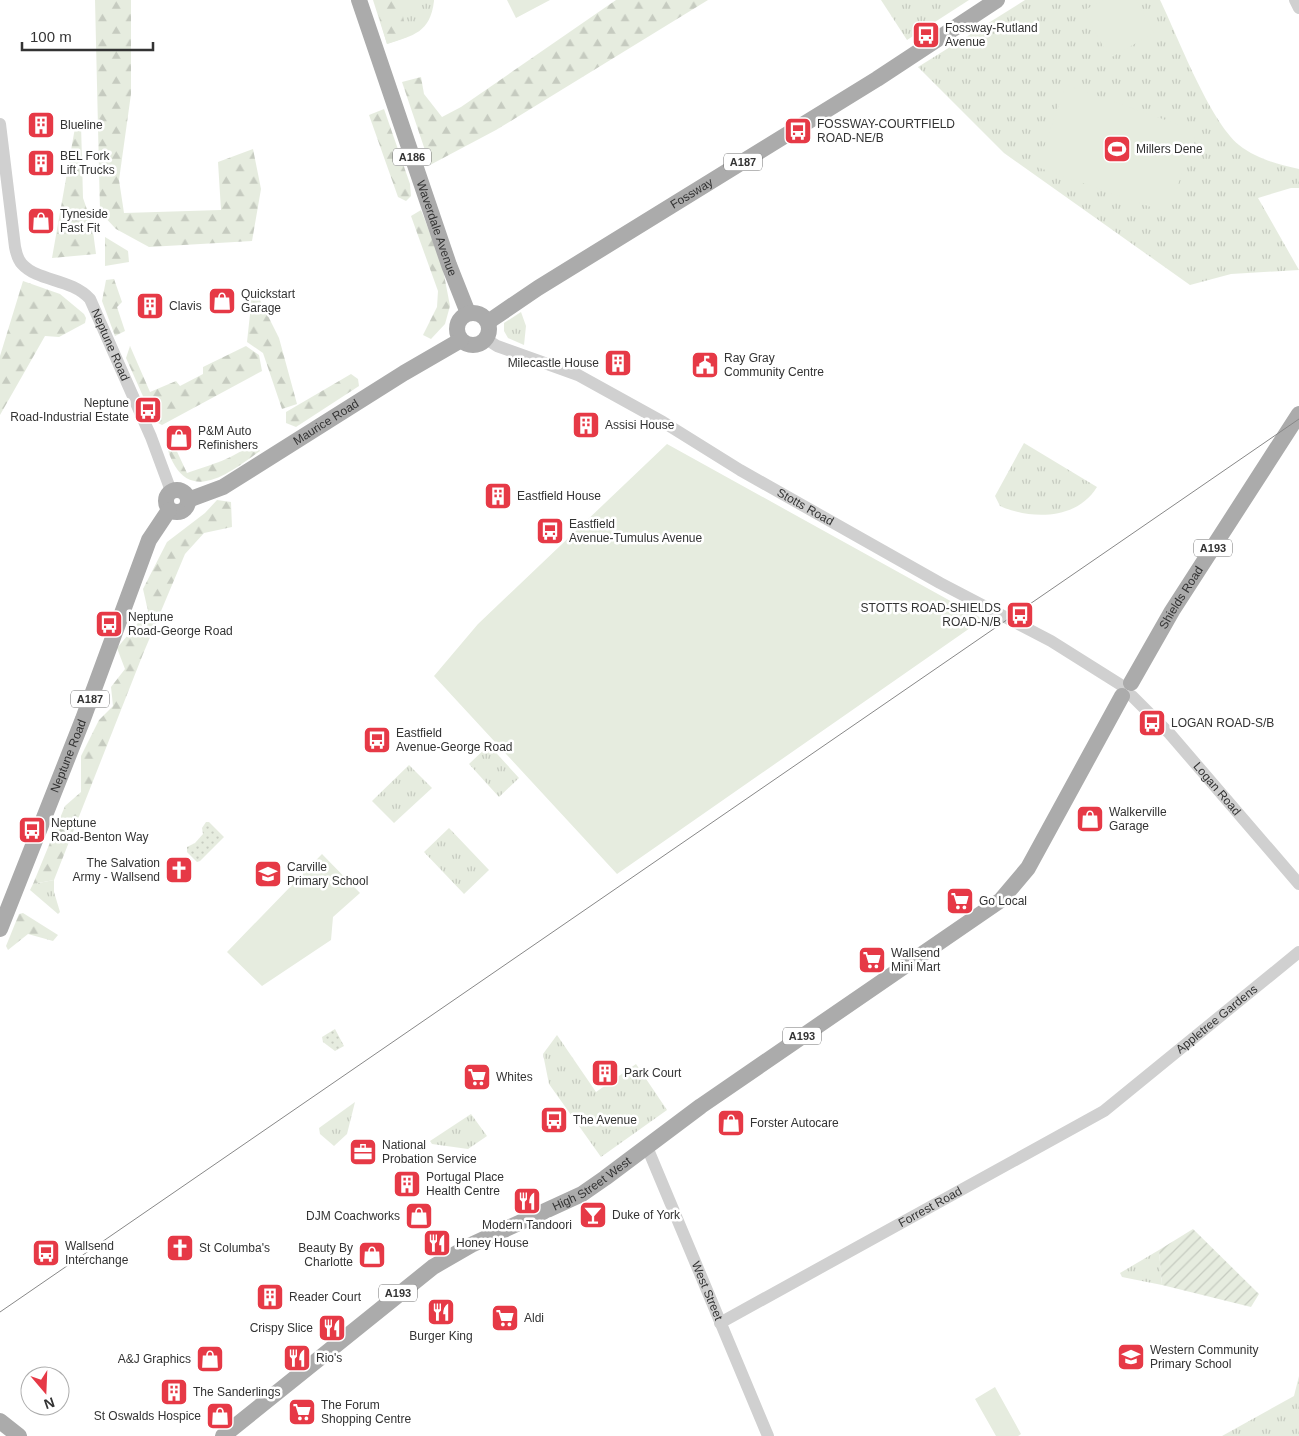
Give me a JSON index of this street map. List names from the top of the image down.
{
  "streets": {
    "main road": [
      "A186",
      "A187",
      "Fossway",
      "Waverdale Avenue",
      "Neptune Road",
      "Maurice Road",
      "A193",
      "Shields Road",
      "High Street West"
    ],
    "street": [
      "Stotts Road",
      "Logan Road",
      "Appletree Gardens",
      "Forrest Road",
      "West Street"
    ]
  },
  "crossings": [
    ["Fossway", "Waverdale Avenue"],
    ["Fossway", "Maurice Road"],
    ["Fossway", "Stotts Road"],
    ["Waverdale Avenue", "Maurice Road"],
    ["Waverdale Avenue", "Stotts Road"],
    ["Neptune Road", "Maurice Road"],
    ["Maurice Road", "Stotts Road"],
    ["Stotts Road", "Shields Road"],
    ["Stotts Road", "Logan Road"],
    ["Shields Road", "Logan Road"],
    ["Shields Road", "High Street West"],
    ["Appletree Gardens", "Forrest Road"],
    ["High Street West", "West Street"],
    ["Forrest Road", "West Street"]
  ],
  "places": {
    "bus stop": [
      "Fossway-Rutland Avenue",
      "FOSSWAY-COURTFIELD ROAD-NE/B",
      "Neptune Road-Industrial Estate",
      "Eastfield Avenue-Tumulus Avenue",
      "STOTTS ROAD-SHIELDS ROAD-N/B",
      "Neptune Road-George Road",
      "LOGAN ROAD-S/B",
      "Eastfield Avenue-George Road",
      "Neptune Road-Benton Way",
      "The Avenue",
      "Wallsend Interchange"
    ],
    "building": [
      "Blueline",
      "BEL Fork Lift Trucks",
      "Clavis",
      "Milecastle House",
      "Assisi House",
      "Eastfield House",
      "Park Court",
      "Portugal Place Health Centre",
      "Reader Court",
      "The Sanderlings"
    ],
    "sports": ["Millers Dene"],
    "shop": [
      "Tyneside Fast Fit",
      "Quickstart Garage",
      "P&M Auto Refinishers",
      "Walkerville Garage",
      "Forster Autocare",
      "DJM Coachworks",
      "Beauty By Charlotte",
      "A&J Graphics",
      "St Oswalds Hospice"
    ],
    "public building": ["Ray Gray Community Centre"],
    "church": ["The Salvation Army - Wallsend", "St Columba's"],
    "school or university": ["Carville Primary School", "Western Community Primary School"],
    "supermarket": [
      "Go Local",
      "Wallsend Mini Mart",
      "Whites",
      "Aldi",
      "The Forum Shopping Centre"
    ],
    "office": ["National Probation Service"],
    "restaurant": [
      "Modern Tandoori",
      "Honey House",
      "Burger King",
      "Crispy Slice",
      "Rio's"
    ],
    "bar": ["Duke of York"]
  },
  "scale_bar": "100 m",
  "north": "bottom"
}
